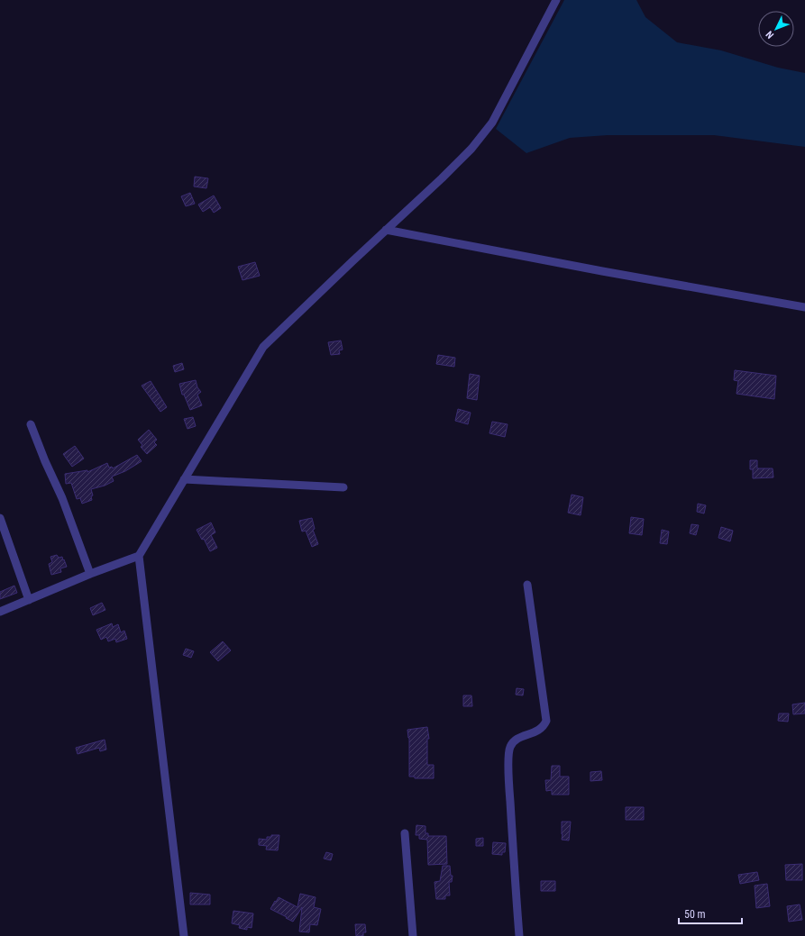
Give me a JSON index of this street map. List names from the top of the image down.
{
  "scale_bar": "50 m",
  "north": "bottom left"
}
